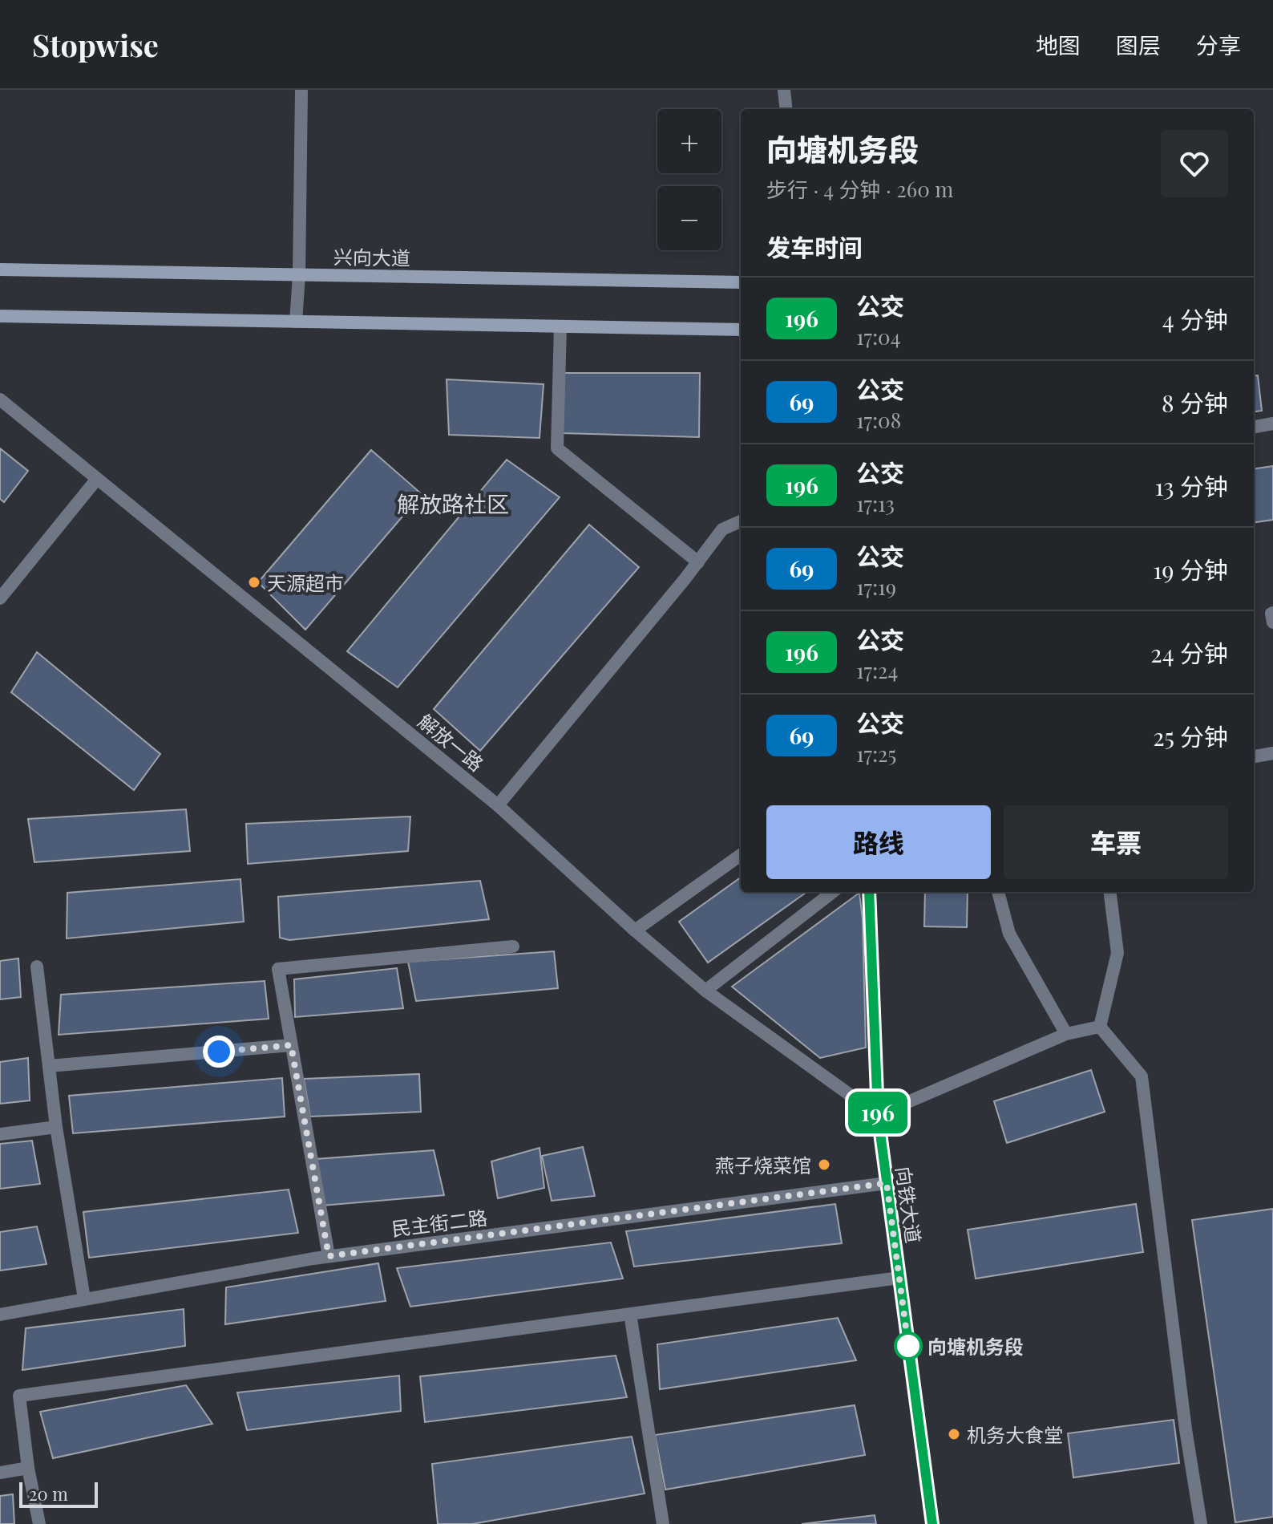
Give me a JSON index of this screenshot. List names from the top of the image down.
{
  "streets": {
    "street": [
      "兴向大道",
      "解放一路",
      "向铁大道",
      "民主街二路"
    ]
  },
  "crossings": [
    ["解放一路", "向铁大道"],
    ["向铁大道", "民主街二路"]
  ],
  "districts": ["解放路社区"],
  "places": [
    "天源超市",
    "燕子烧菜馆",
    "向塘机务段",
    "机务大食堂"
  ],
  "lines": ["bus line 196"],
  "scale_bar": "20 m",
  "page": {
    "header": "Stopwise",
    "nav": ["地图", "图层", "分享"],
    "on_map": "196",
    "map_buttons": ["+", "−"],
    "heading": [
      ["向塘机务段", "步行 · 4 分钟 · 260 m"],
      "发车时间"
    ],
    "list": [
      {
        "mark": "196",
        "name": "公交",
        "note": "17:04",
        "value": "4 分钟"
      },
      {
        "mark": "69",
        "name": "公交",
        "note": "17:08",
        "value": "8 分钟"
      },
      {
        "mark": "196",
        "name": "公交",
        "note": "17:13",
        "value": "13 分钟"
      },
      {
        "mark": "69",
        "name": "公交",
        "note": "17:19",
        "value": "19 分钟"
      },
      {
        "mark": "196",
        "name": "公交",
        "note": "17:24",
        "value": "24 分钟"
      },
      {
        "mark": "69",
        "name": "公交",
        "note": "17:25",
        "value": "25 分钟"
      }
    ],
    "buttons": ["路线", "车票"],
    "scale": "20 m"
  }
}
